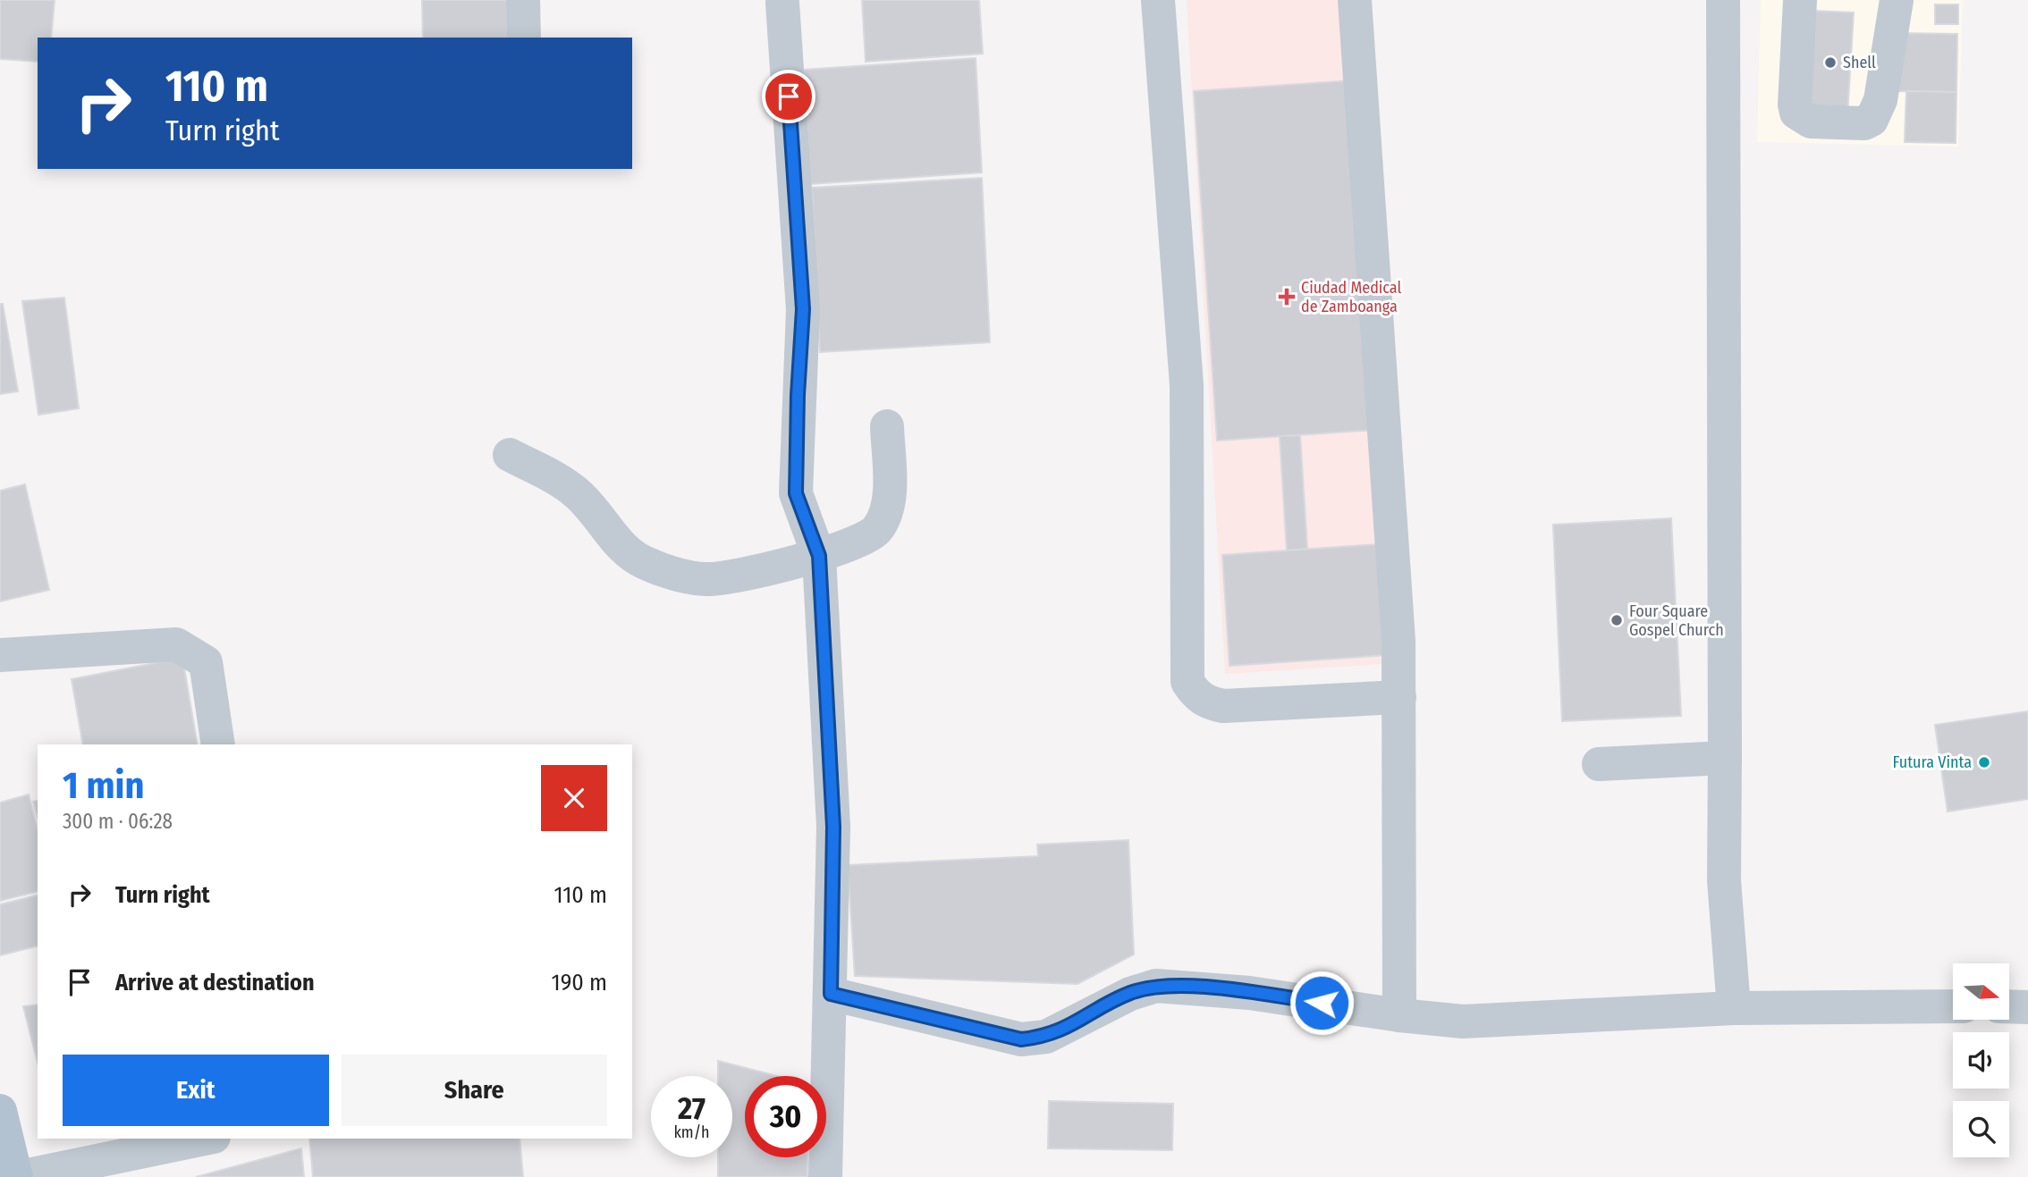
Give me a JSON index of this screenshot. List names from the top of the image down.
{
  "places": {
    "other": ["Shell", "Four Square Gospel Church", "Futura Vinta"],
    "health": ["Ciudad Medical de Zamboanga"]
  },
  "north": "right",
  "page": {
    "turn": ["110 m", "Turn right"],
    "heading": ["1 min", "300 m · 06:28"],
    "list": [
      {
        "name": "Turn right",
        "value": "110 m"
      },
      {
        "name": "Arrive at destination",
        "value": "190 m"
      }
    ],
    "buttons": ["Exit", "Share"],
    "speed": "27 km/h",
    "limit": "30"
  }
}
